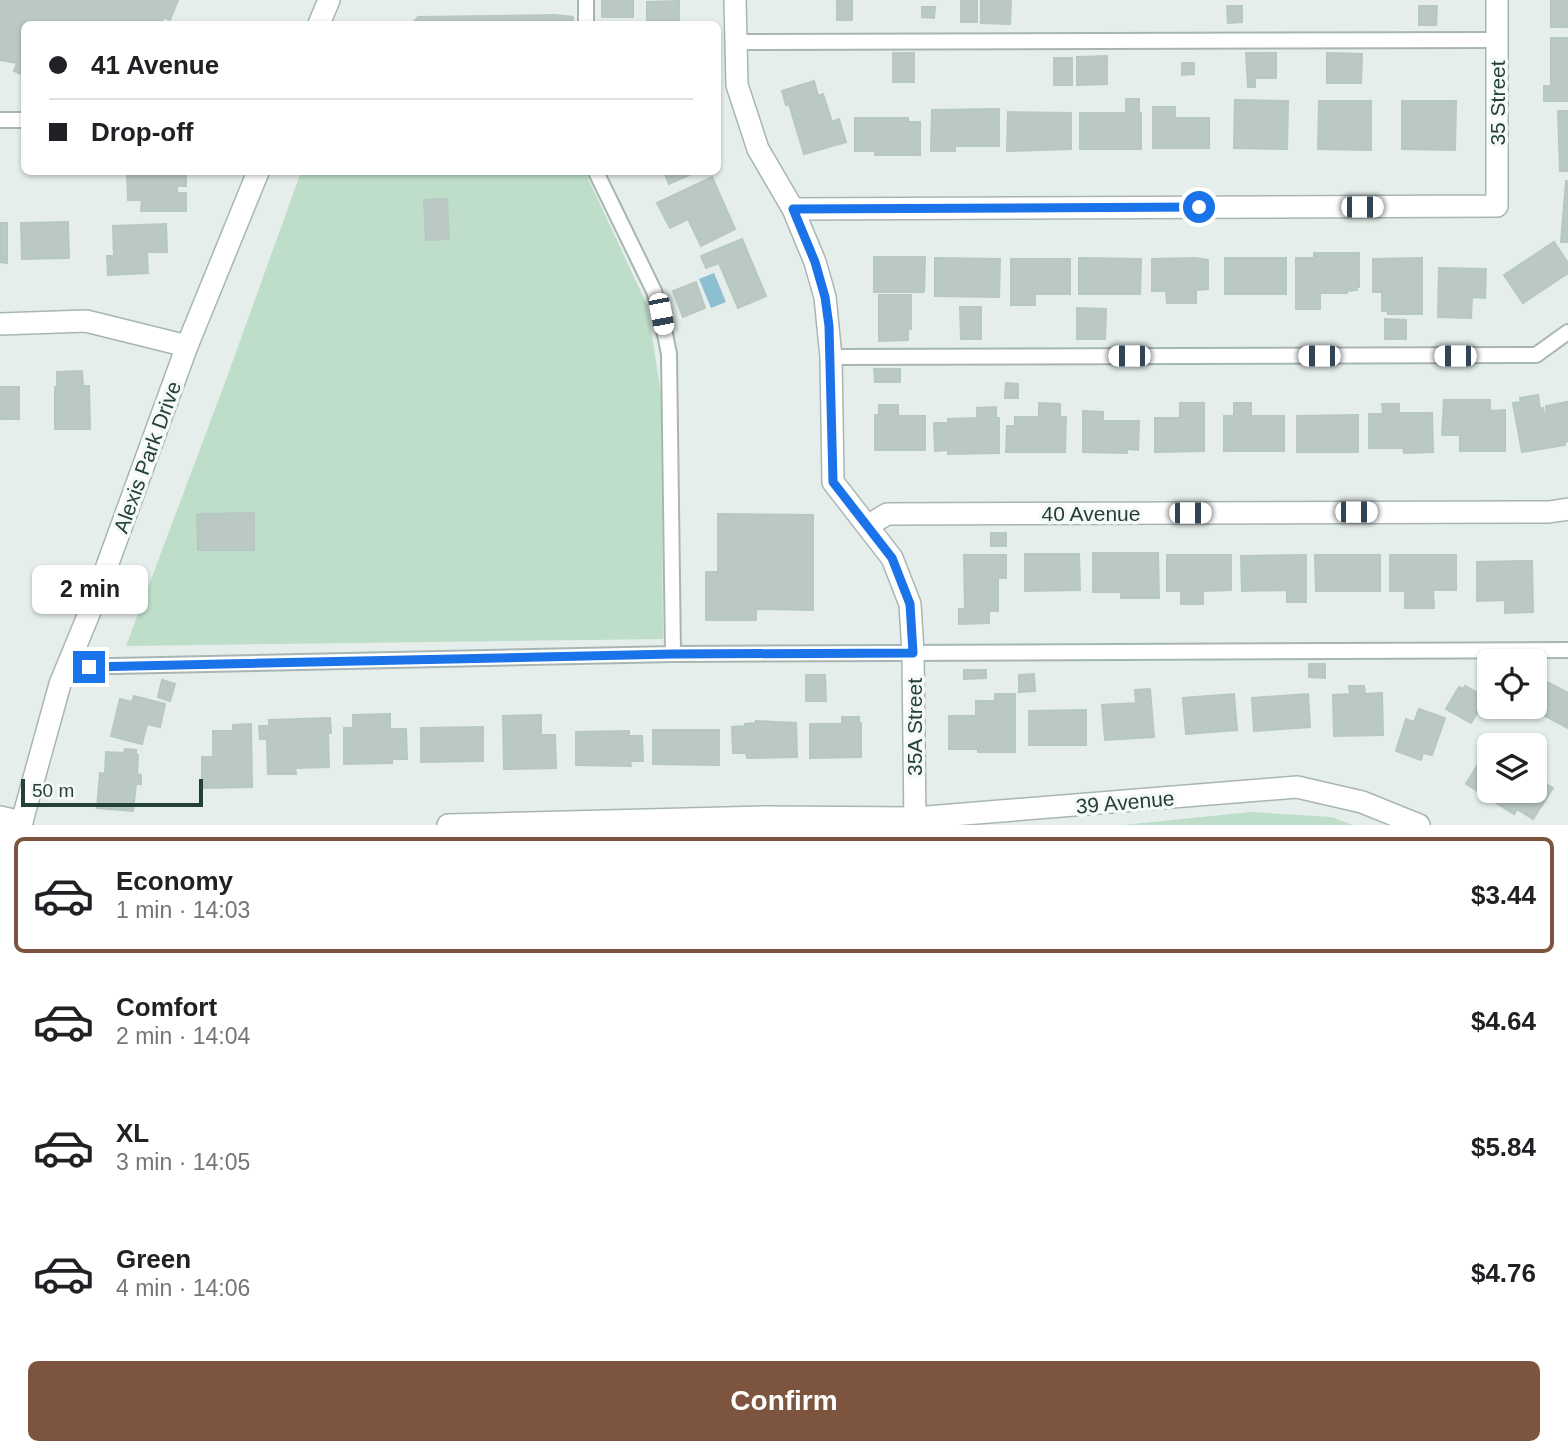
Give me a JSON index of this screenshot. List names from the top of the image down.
{
  "streets": {
    "street": [
      "35 Street",
      "Alexis Park Drive",
      "40 Avenue",
      "35A Street",
      "39 Avenue"
    ]
  },
  "crossings": [
    ["35 Street", "35A Street"],
    ["40 Avenue", "35A Street"],
    ["35A Street", "39 Avenue"]
  ],
  "scale_bar": "50 m",
  "page": {
    "banner": ["41 Avenue", "Drop-off"],
    "bubble": "2 min",
    "scale": "50 m",
    "list": [
      {
        "name": "Economy",
        "note": "1 min · 14:03",
        "value": "$3.44"
      },
      {
        "name": "Comfort",
        "note": "2 min · 14:04",
        "value": "$4.64"
      },
      {
        "name": "XL",
        "note": "3 min · 14:05",
        "value": "$5.84"
      },
      {
        "name": "Green",
        "note": "4 min · 14:06",
        "value": "$4.76"
      }
    ],
    "buttons": "Confirm"
  }
}
